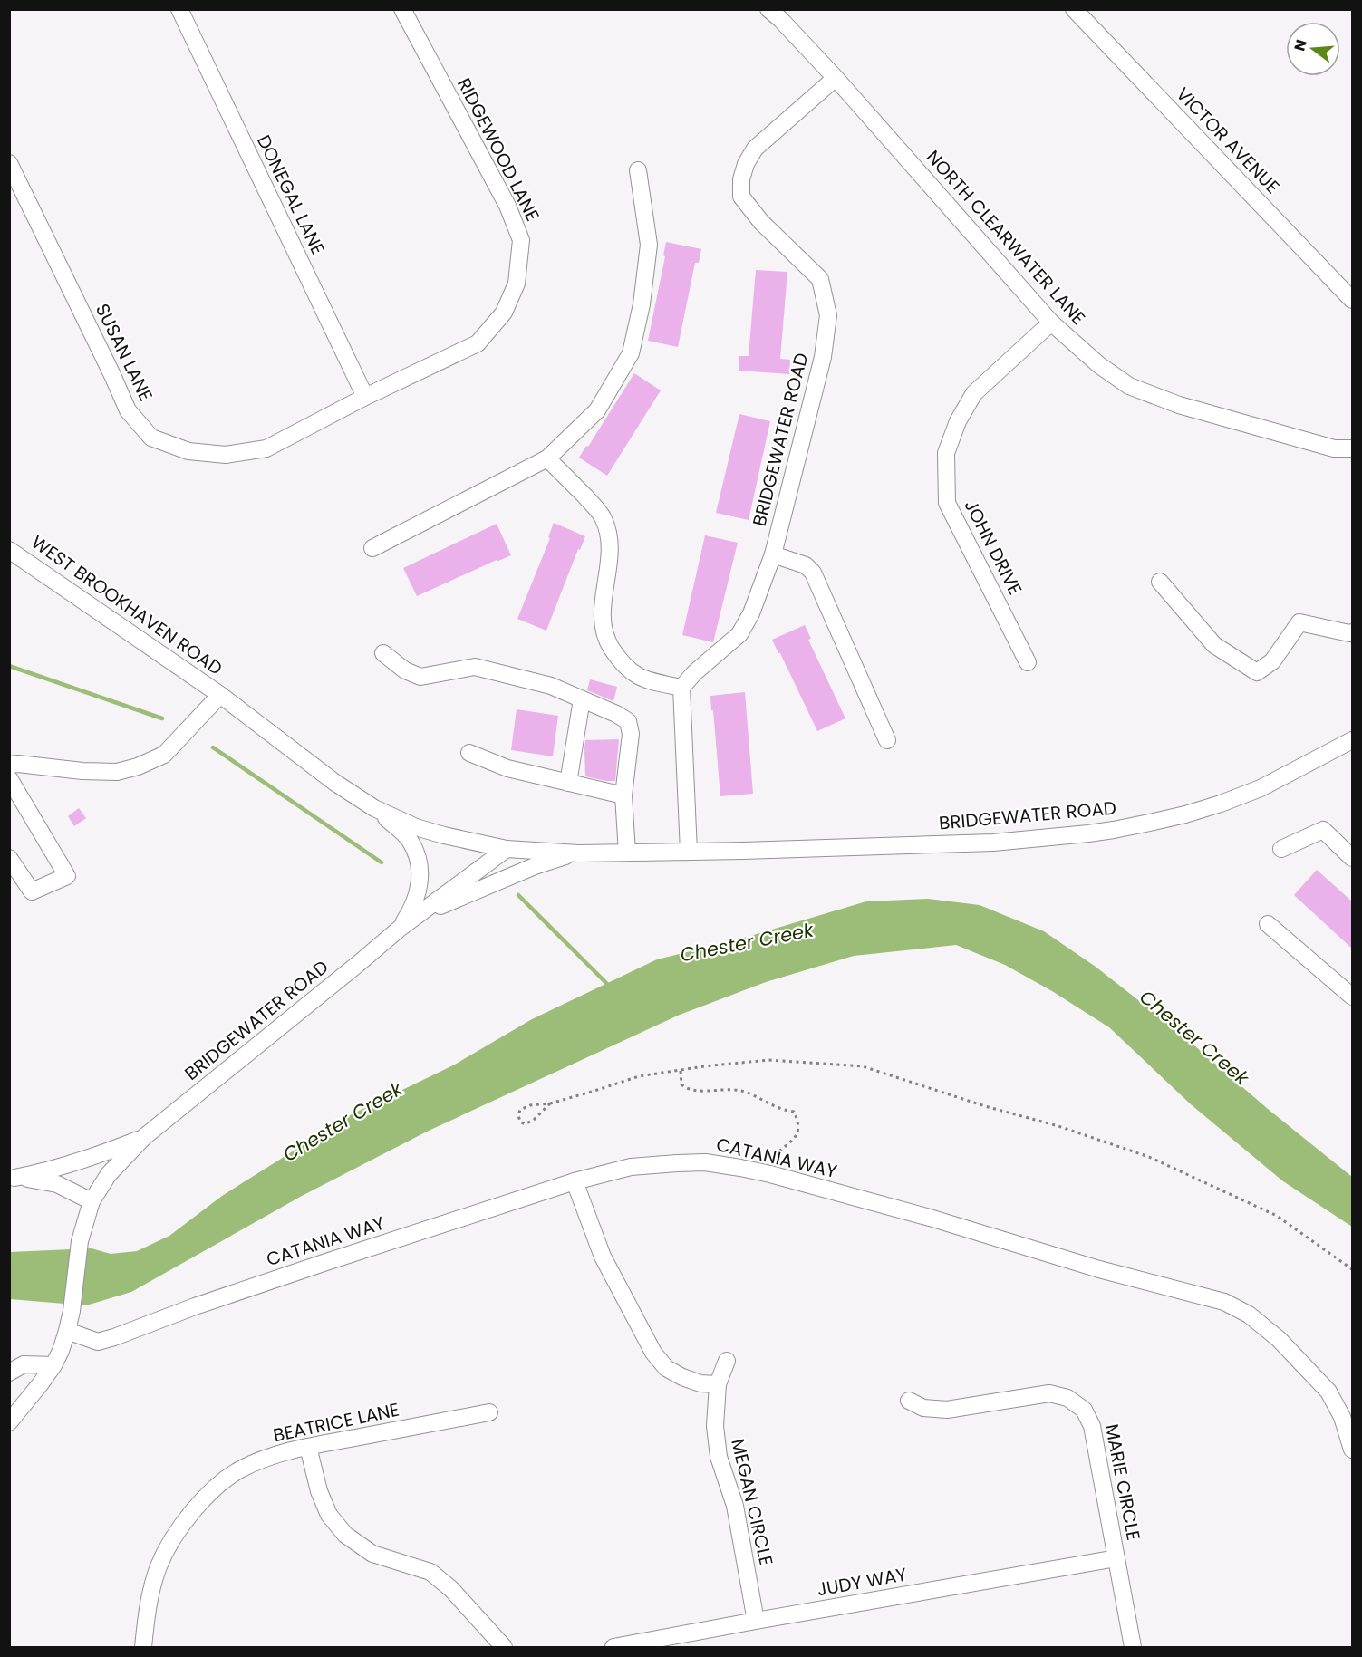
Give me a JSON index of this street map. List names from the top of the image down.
{
  "streets": {
    "street": [
      "VICTOR AVENUE",
      "RIDGEWOOD LANE",
      "DONEGAL LANE",
      "NORTH CLEARWATER LANE",
      "SUSAN LANE",
      "BRIDGEWATER ROAD",
      "JOHN DRIVE",
      "WEST BROOKHAVEN ROAD",
      "CATANIA WAY",
      "BEATRICE LANE",
      "MARIE CIRCLE",
      "MEGAN CIRCLE",
      "JUDY WAY"
    ]
  },
  "crossings": [
    ["RIDGEWOOD LANE", "DONEGAL LANE"],
    ["RIDGEWOOD LANE", "SUSAN LANE"],
    ["DONEGAL LANE", "SUSAN LANE"],
    ["NORTH CLEARWATER LANE", "BRIDGEWATER ROAD"],
    ["NORTH CLEARWATER LANE", "JOHN DRIVE"],
    ["BRIDGEWATER ROAD", "WEST BROOKHAVEN ROAD"],
    ["BRIDGEWATER ROAD", "CATANIA WAY"],
    ["MARIE CIRCLE", "JUDY WAY"],
    ["MEGAN CIRCLE", "JUDY WAY"]
  ],
  "water": ["Chester Creek"],
  "north": "left"
}
